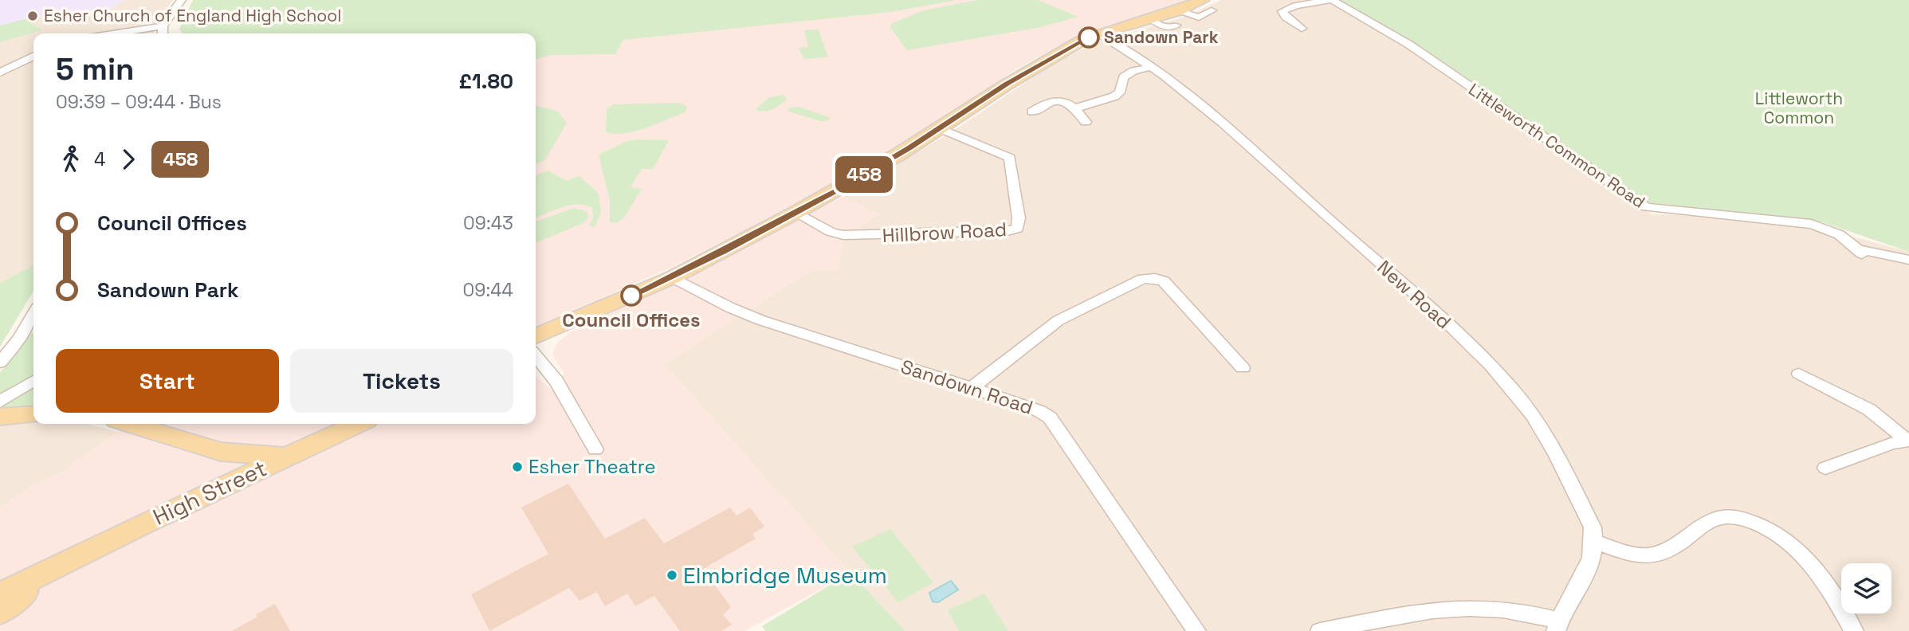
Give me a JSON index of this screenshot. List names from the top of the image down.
{
  "streets": {
    "main road": ["High Street"],
    "street": [
      "Littleworth Common Road",
      "Hillbrow Road",
      "New Road",
      "Sandown Road"
    ]
  },
  "parks": ["Littleworth Common"],
  "places": [
    "Esher Church of England High School",
    "Sandown Park",
    "Council Offices",
    "Esher Theatre",
    "Elmbridge Museum"
  ],
  "lines": ["bus line 458"],
  "page": {
    "on_map": "458",
    "heading": ["5 min", "09:39 – 09:44 · Bus", "£1.80"],
    "legs": ["4", "458"],
    "list": [
      {
        "name": "Council Offices",
        "value": "09:43"
      },
      {
        "name": "Sandown Park",
        "value": "09:44"
      }
    ],
    "buttons": ["Start", "Tickets"]
  }
}
